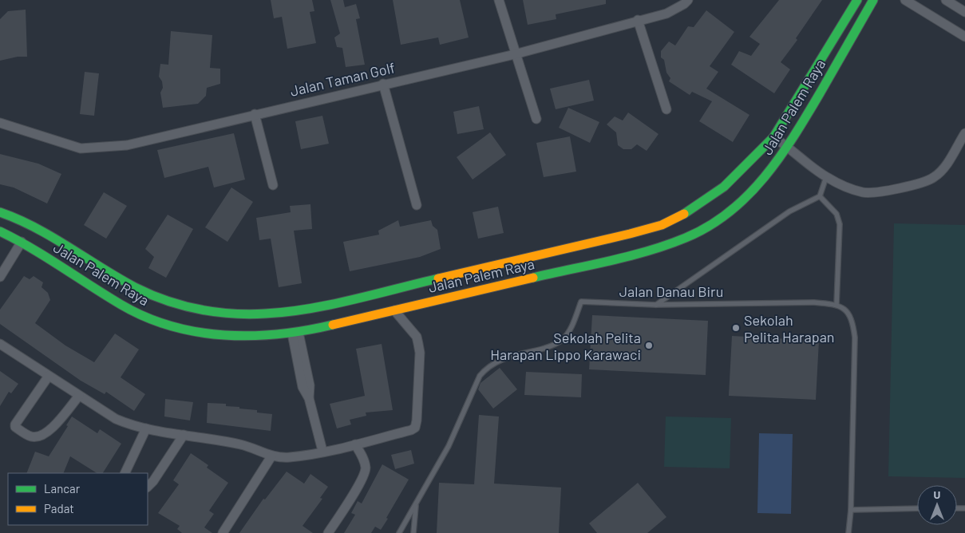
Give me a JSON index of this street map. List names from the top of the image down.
{
  "streets": {
    "street": ["Jalan Taman Golf", "Jalan Palem Raya"],
    "lane": ["Jalan Danau Biru"]
  },
  "places": ["Sekolah Pelita Harapan", "Sekolah Pelita Harapan Lippo Karawaci"],
  "legend": ["Lancar", "Padat"],
  "north": "top"
}
